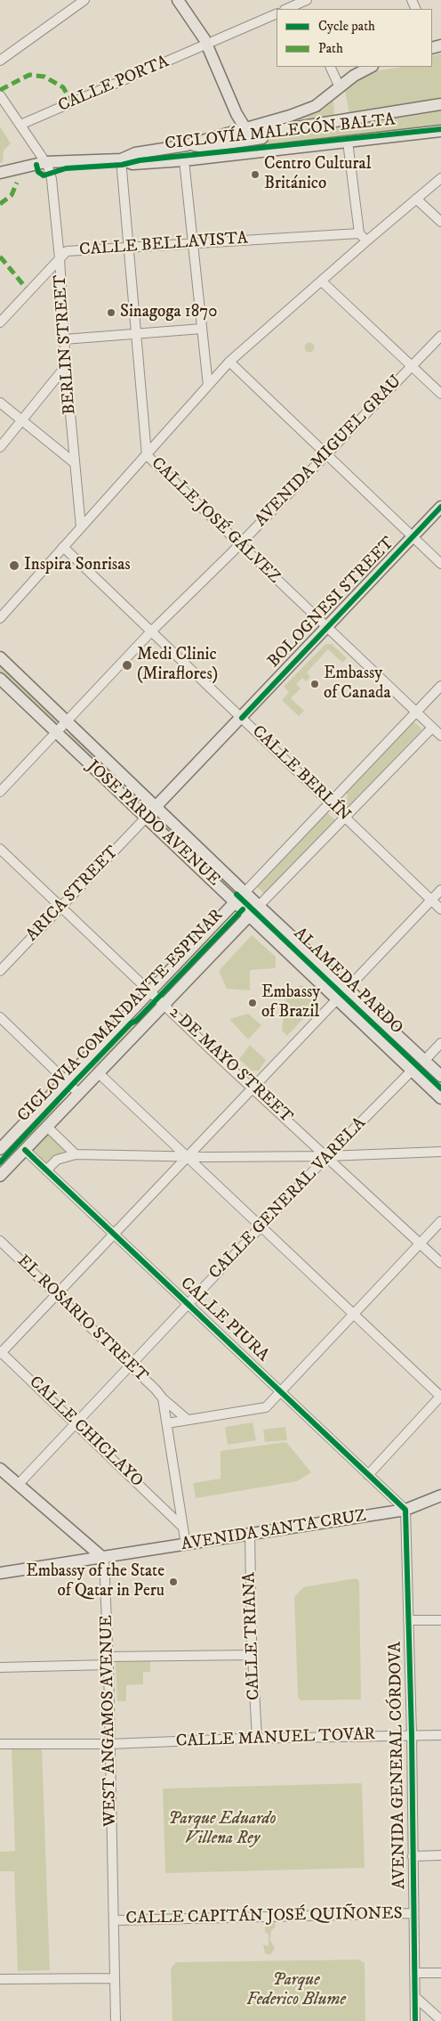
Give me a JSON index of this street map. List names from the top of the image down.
{
  "streets": {
    "main road": ["BOLOGNESI STREET", "JOSE PARDO AVENUE", "AVENIDA SANTA CRUZ"],
    "street": [
      "CALLE PORTA",
      "CALLE BELLAVISTA",
      "BERLIN STREET",
      "AVENIDA MIGUEL GRAU",
      "CALLE JOSÉ GÁLVEZ",
      "CALLE BERLÍN",
      "ARICA STREET",
      "2 DE MAYO STREET",
      "CALLE GENERAL VARELA",
      "EL ROSARIO STREET",
      "CALLE PIURA",
      "CALLE CHICLAYO",
      "CALLE TRIANA",
      "WEST ANGAMOS AVENUE",
      "CALLE MANUEL TOVAR",
      "AVENIDA GENERAL CÓRDOVA",
      "CALLE CAPITÁN JOSÉ QUIÑONES"
    ],
    "cycle path": ["CICLOVÍA MALECÓN BALTA", "ALAMEDA PARDO", "CICLOVIA COMANDANTE ESPINAR"]
  },
  "crossings": [
    ["CALLE PORTA", "BERLIN STREET"],
    ["CALLE BELLAVISTA", "BERLIN STREET"],
    ["CALLE BELLAVISTA", "CALLE JOSÉ GÁLVEZ"],
    ["AVENIDA MIGUEL GRAU", "CALLE JOSÉ GÁLVEZ"],
    ["AVENIDA MIGUEL GRAU", "CALLE BERLÍN"],
    ["AVENIDA MIGUEL GRAU", "JOSE PARDO AVENUE"],
    ["CALLE JOSÉ GÁLVEZ", "BOLOGNESI STREET"],
    ["BOLOGNESI STREET", "CALLE BERLÍN"],
    ["BOLOGNESI STREET", "JOSE PARDO AVENUE"],
    ["BOLOGNESI STREET", "ARICA STREET"],
    ["JOSE PARDO AVENUE", "ARICA STREET"],
    ["JOSE PARDO AVENUE", "CALLE GENERAL VARELA"],
    ["ARICA STREET", "2 DE MAYO STREET"],
    ["2 DE MAYO STREET", "CALLE GENERAL VARELA"],
    ["CALLE GENERAL VARELA", "EL ROSARIO STREET"],
    ["CALLE GENERAL VARELA", "CALLE PIURA"],
    ["CALLE GENERAL VARELA", "CALLE CHICLAYO"],
    ["CALLE PIURA", "AVENIDA SANTA CRUZ"],
    ["CALLE PIURA", "AVENIDA GENERAL CÓRDOVA"],
    ["AVENIDA SANTA CRUZ", "CALLE TRIANA"],
    ["AVENIDA SANTA CRUZ", "WEST ANGAMOS AVENUE"],
    ["AVENIDA SANTA CRUZ", "AVENIDA GENERAL CÓRDOVA"],
    ["CALLE TRIANA", "CALLE MANUEL TOVAR"],
    ["WEST ANGAMOS AVENUE", "CALLE MANUEL TOVAR"],
    ["WEST ANGAMOS AVENUE", "CALLE CAPITÁN JOSÉ QUIÑONES"],
    ["CALLE MANUEL TOVAR", "AVENIDA GENERAL CÓRDOVA"],
    ["AVENIDA GENERAL CÓRDOVA", "CALLE CAPITÁN JOSÉ QUIÑONES"]
  ],
  "parks": ["Parque Eduardo Villena Rey", "Parque Federico Blume"],
  "places": [
    "Centro Cultural Británico",
    "Sinagoga 1870",
    "Inspira Sonrisas",
    "Medi Clinic (Miraflores)",
    "Embassy of Canada",
    "Embassy of Brazil",
    "Embassy of the State of Qatar in Peru"
  ],
  "legend": ["Cycle path", "Path"]
}
